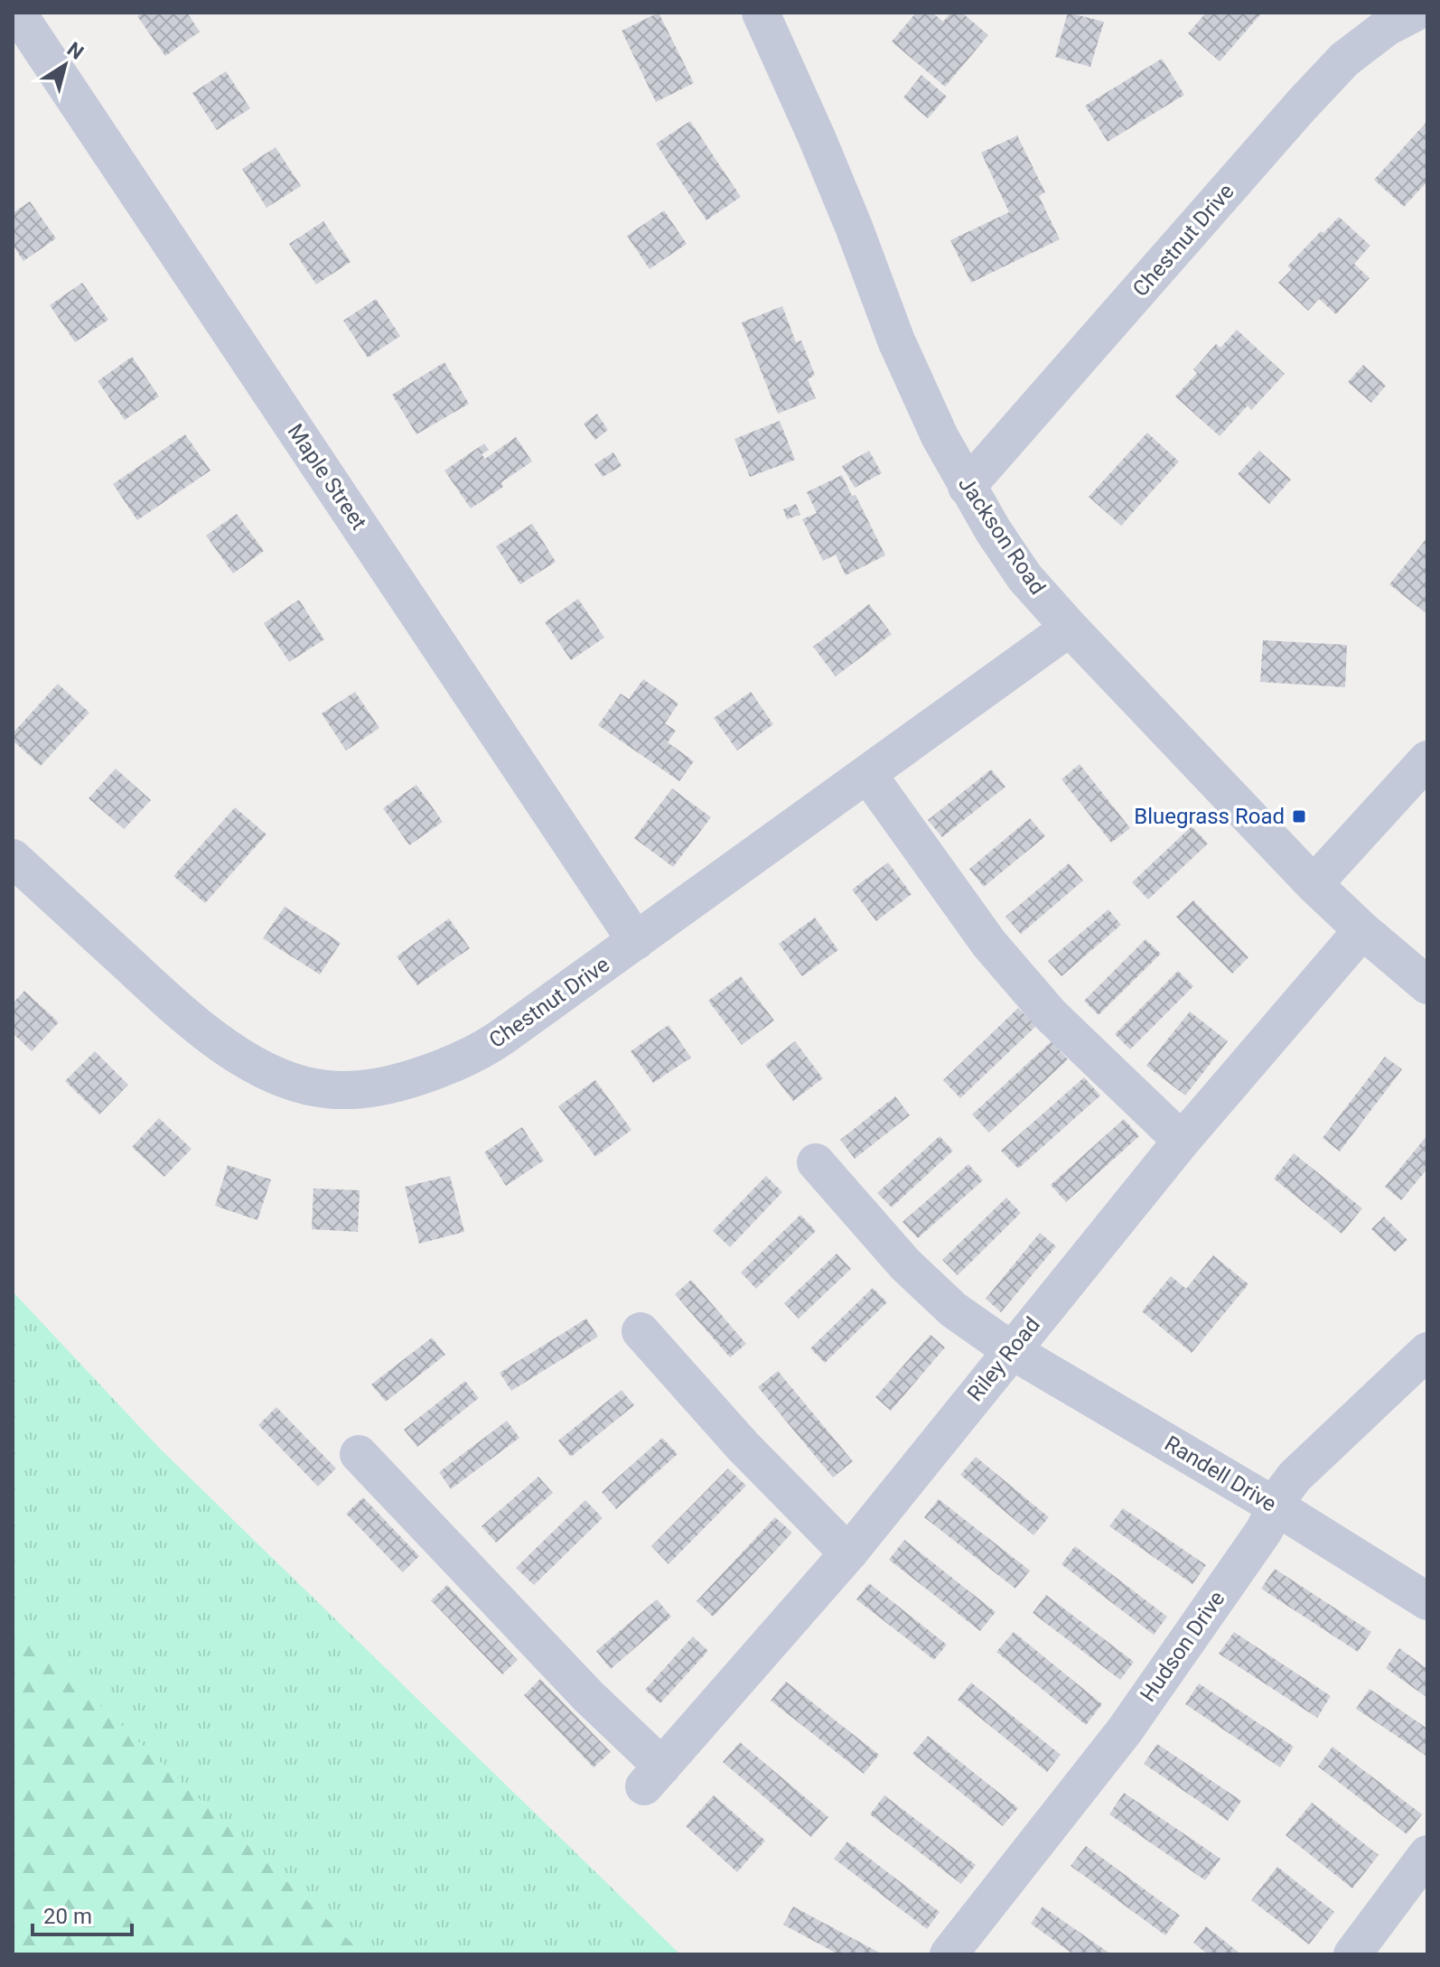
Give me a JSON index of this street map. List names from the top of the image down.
{
  "streets": {
    "street": [
      "Chestnut Drive",
      "Maple Street",
      "Jackson Road",
      "Riley Road",
      "Randell Drive",
      "Hudson Drive"
    ]
  },
  "crossings": [
    ["Chestnut Drive", "Maple Street"],
    ["Chestnut Drive", "Jackson Road"],
    ["Jackson Road", "Riley Road"],
    ["Riley Road", "Randell Drive"],
    ["Randell Drive", "Hudson Drive"]
  ],
  "places": {
    "transit": ["Bluegrass Road"]
  },
  "scale_bar": "20 m",
  "north": "top right"
}
